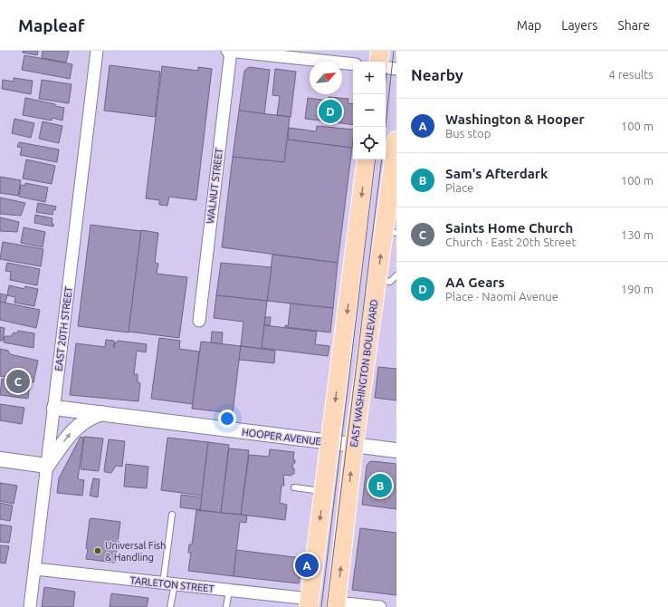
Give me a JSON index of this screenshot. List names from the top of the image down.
{
  "streets": {
    "main road": ["EAST WASHINGTON BOULEVARD"],
    "street": [
      "WALNUT STREET",
      "EAST 20TH STREET",
      "HOOPER AVENUE",
      "TARLETON STREET"
    ]
  },
  "crossings": [
    ["EAST 20TH STREET", "HOOPER AVENUE"],
    ["EAST 20TH STREET", "TARLETON STREET"],
    ["EAST WASHINGTON BOULEVARD", "HOOPER AVENUE"]
  ],
  "places": ["Universal Fish & Handling"],
  "north": "top right",
  "page": {
    "header": "Mapleaf",
    "nav": ["Map", "Layers", "Share"],
    "heading": ["Nearby", "4 results"],
    "map_buttons": ["+", "−"],
    "pins": [
      "D",
      "C",
      "B",
      "A"
    ],
    "list": [
      {
        "mark": "A",
        "name": "Washington & Hooper",
        "note": "Bus stop",
        "value": "100 m"
      },
      {
        "mark": "B",
        "name": "Sam's Afterdark",
        "note": "Place",
        "value": "100 m"
      },
      {
        "mark": "C",
        "name": "Saints Home Church",
        "note": "Church · East 20th Street",
        "value": "130 m"
      },
      {
        "mark": "D",
        "name": "AA Gears",
        "note": "Place · Naomi Avenue",
        "value": "190 m"
      }
    ]
  }
}
